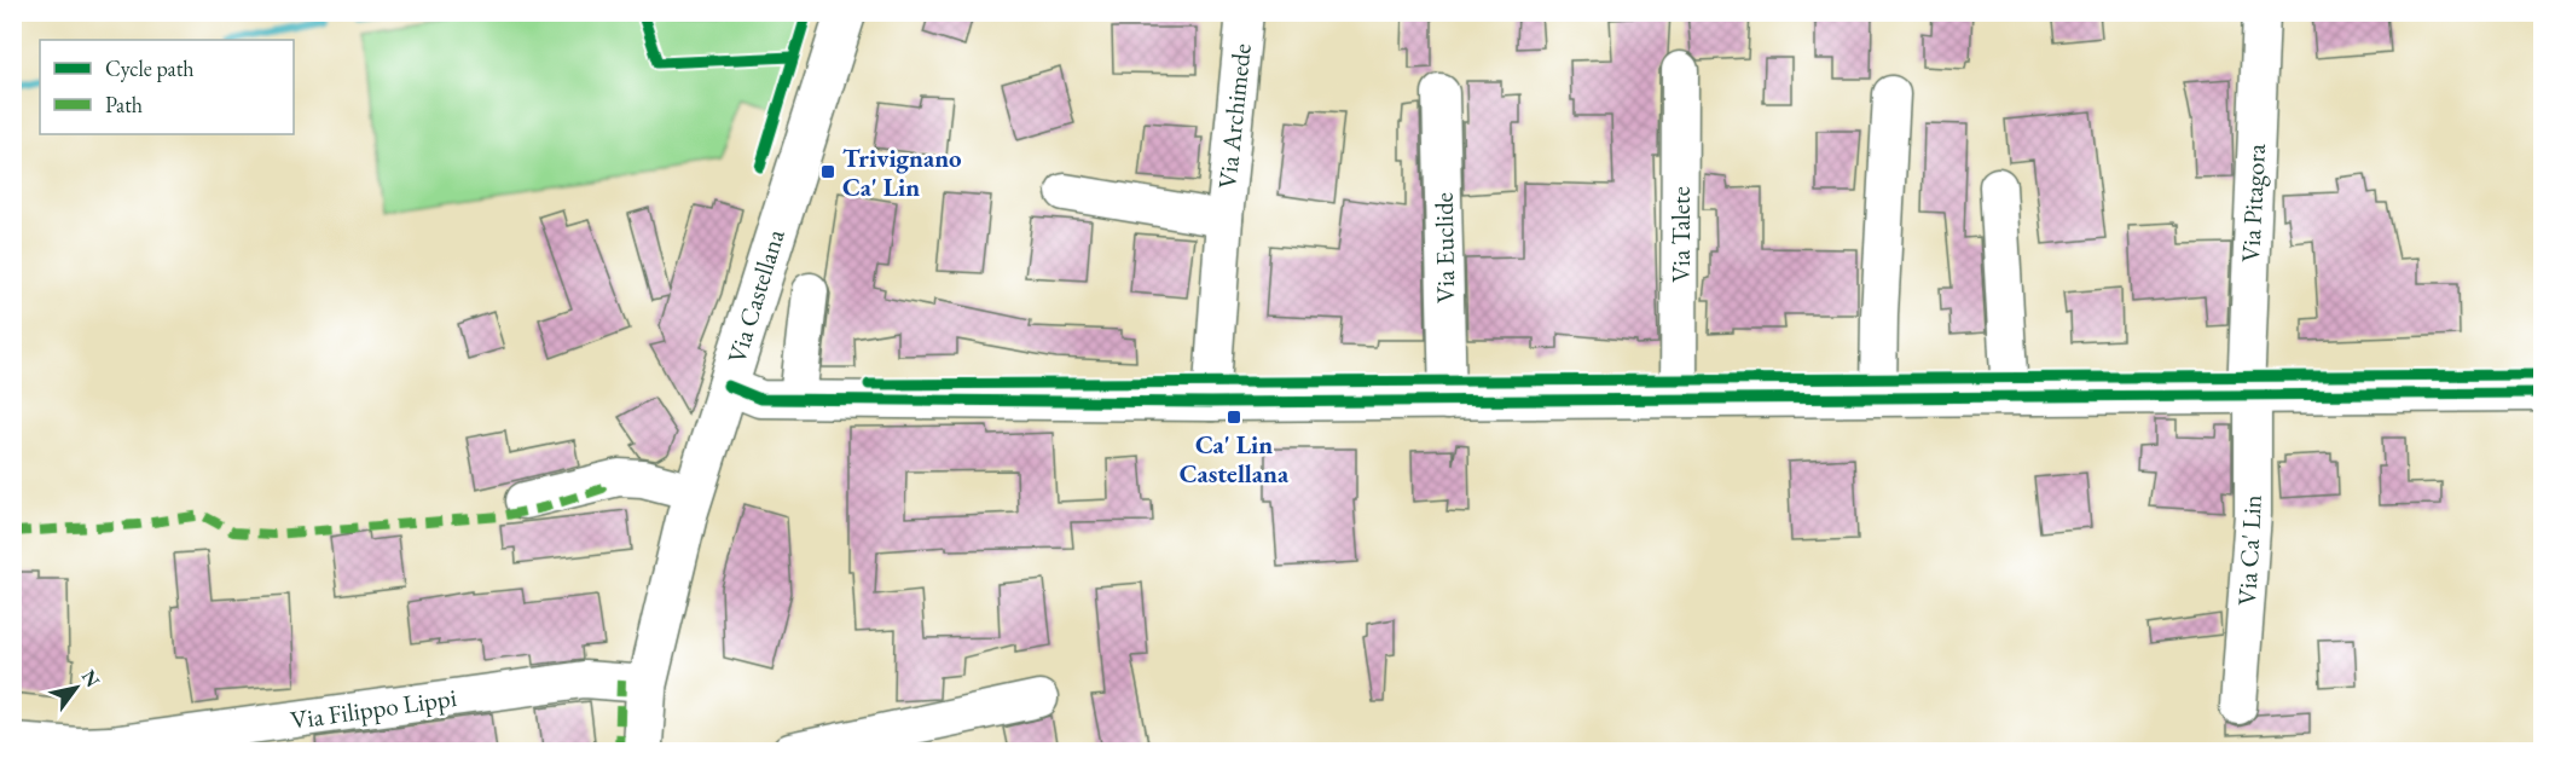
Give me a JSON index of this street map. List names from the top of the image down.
{
  "streets": {
    "main road": ["Via Castellana"],
    "street": [
      "Via Archimede",
      "Via Pitagora",
      "Via Talete",
      "Via Euclide",
      "Via Ca' Lin",
      "Via Filippo Lippi"
    ]
  },
  "crossings": [
    ["Via Pitagora", "Via Ca' Lin"],
    ["Via Castellana", "Via Filippo Lippi"]
  ],
  "places": {
    "transit": ["Trivignano Ca' Lin", "Ca' Lin Castellana"]
  },
  "legend": ["Cycle path", "Path"],
  "north": "top right"
}
